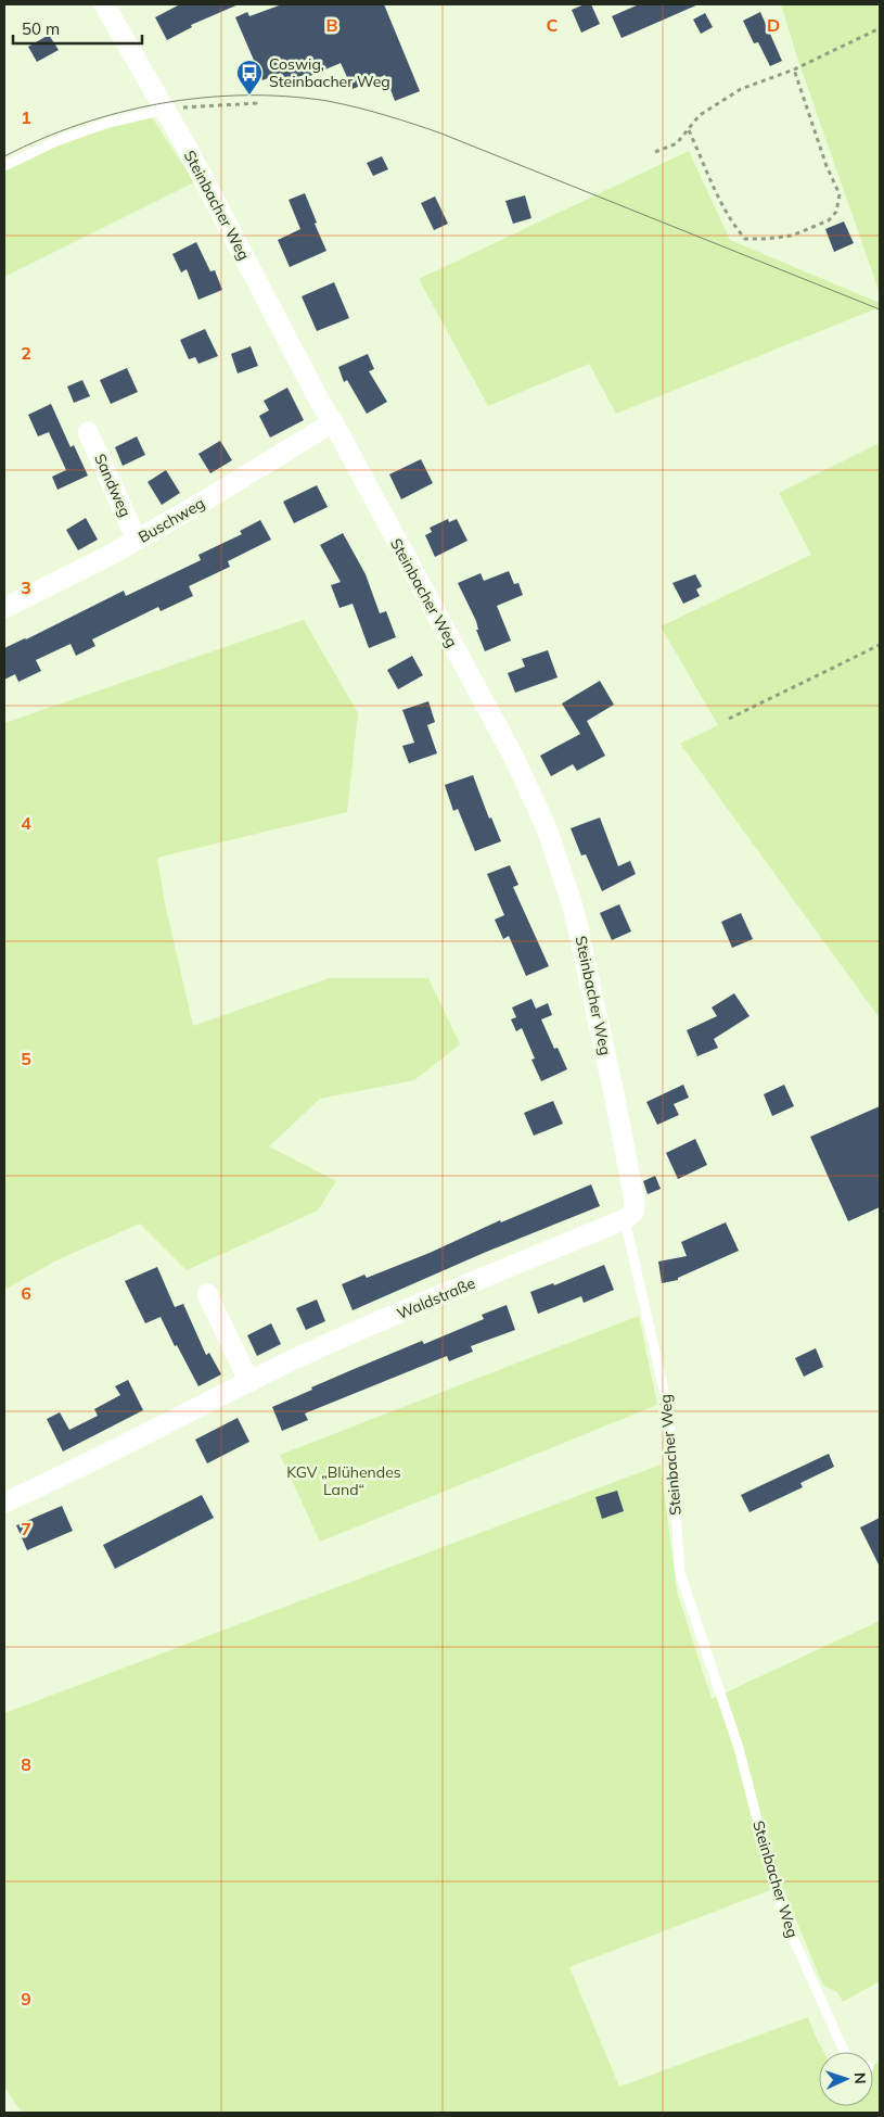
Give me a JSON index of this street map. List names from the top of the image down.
{
  "streets": {
    "street": [
      "Steinbacher Weg",
      "Sandweg",
      "Buschweg",
      "Waldstraße"
    ]
  },
  "crossings": [
    ["Steinbacher Weg", "Buschweg"],
    ["Steinbacher Weg", "Waldstraße"],
    ["Sandweg", "Buschweg"]
  ],
  "parks": ["KGV „Blühendes Land“"],
  "places": {
    "bus stop": ["Coswig, Steinbacher Weg"]
  },
  "scale_bar": "50 m",
  "north": "right",
  "grid": {
    "columns": ["B", "C", "D"],
    "rows": [
      "1",
      "2",
      "3",
      "4",
      "5",
      "6",
      "7",
      "8",
      "9"
    ]
  }
}
